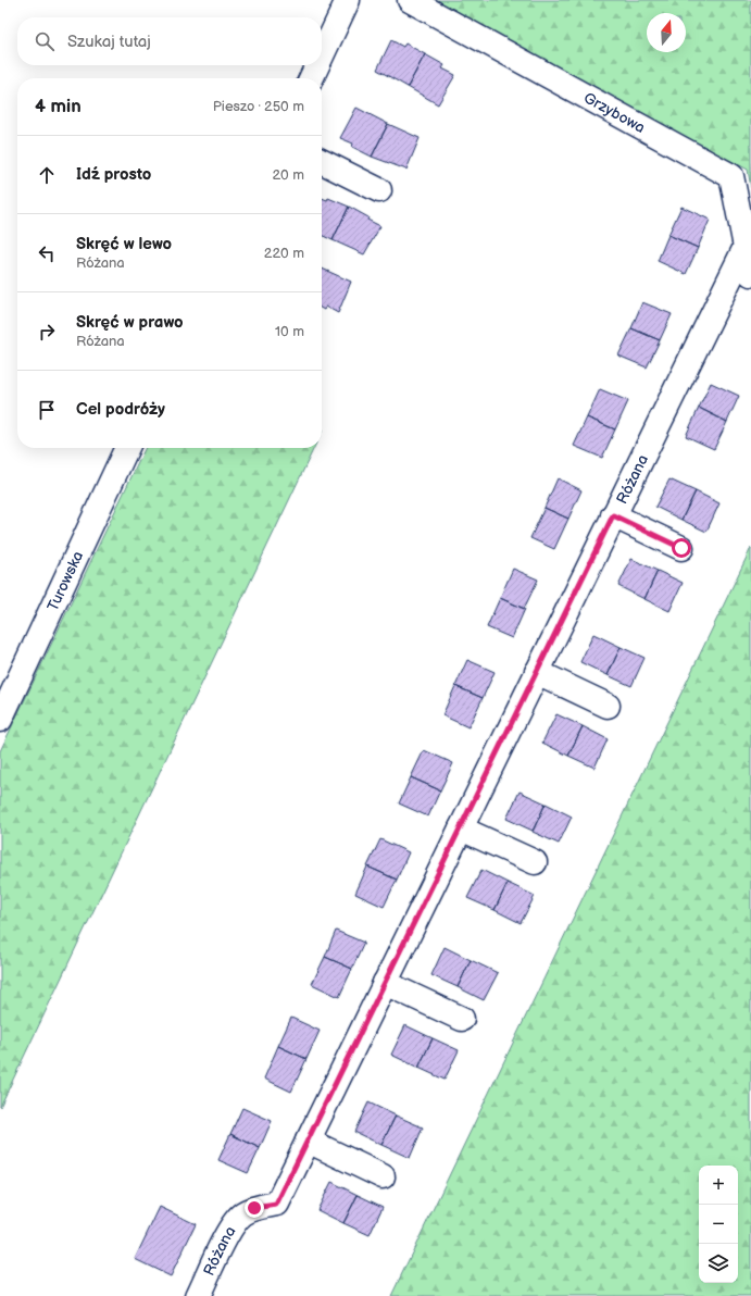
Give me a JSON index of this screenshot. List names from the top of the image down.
{
  "streets": {
    "street": ["Grzybowa", "Różana", "Turowska"]
  },
  "crossings": [
    ["Grzybowa", "Różana"]
  ],
  "north": "top",
  "page": {
    "search": "Szukaj tutaj",
    "heading": ["4 min", "Pieszo · 250 m"],
    "list": [
      ["Idź prosto", "20 m"],
      ["Skręć w lewo", "Różana", "220 m"],
      ["Skręć w prawo", "Różana", "10 m"],
      "Cel podróży"
    ],
    "map_buttons": ["+", "−"]
  }
}
